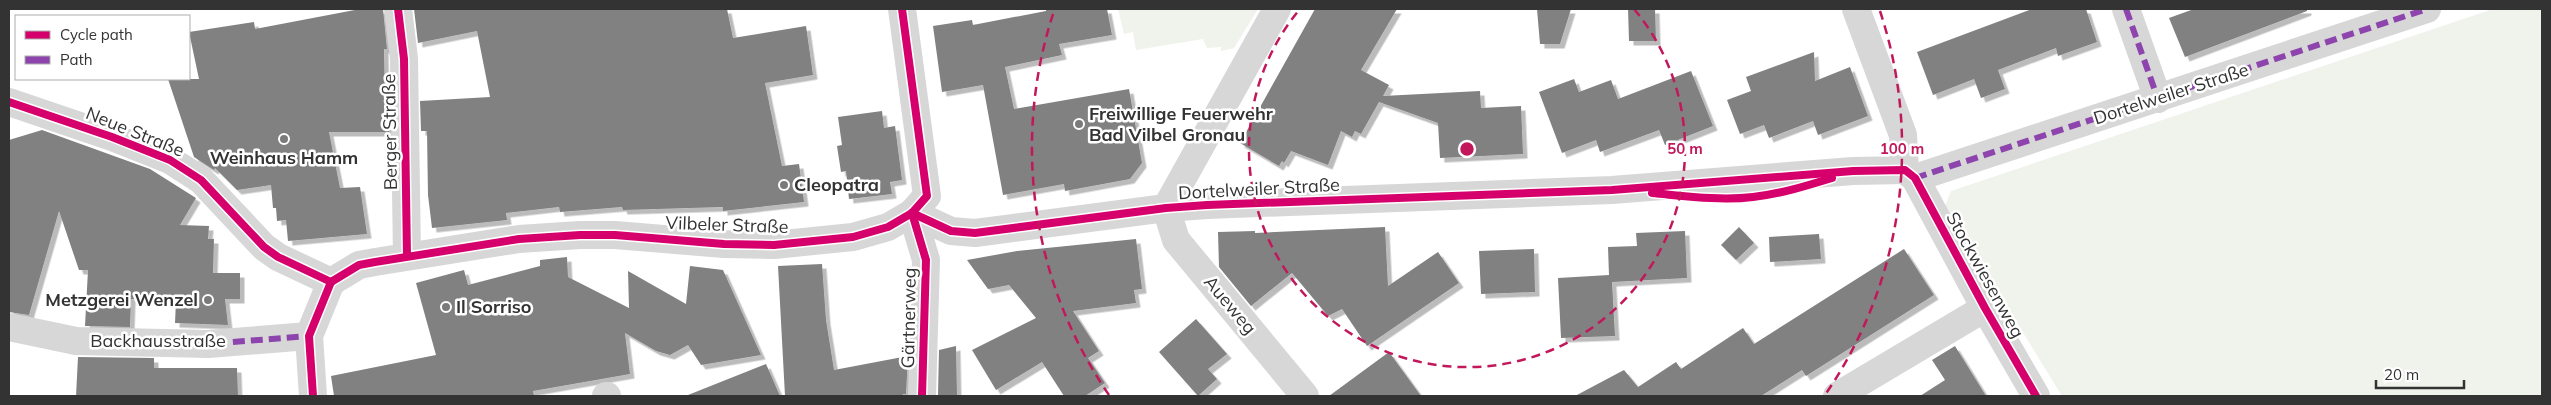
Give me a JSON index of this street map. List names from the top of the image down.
{
  "streets": {
    "street": [
      "Dortelweiler Straße",
      "Neue Straße",
      "Berger Straße",
      "Vilbeler Straße",
      "Stockwiesenweg",
      "Aueweg",
      "Gärtnerweg",
      "Backhausstraße"
    ]
  },
  "crossings": [
    ["Dortelweiler Straße", "Vilbeler Straße"],
    ["Dortelweiler Straße", "Stockwiesenweg"],
    ["Dortelweiler Straße", "Aueweg"],
    ["Dortelweiler Straße", "Gärtnerweg"],
    ["Neue Straße", "Vilbeler Straße"],
    ["Berger Straße", "Vilbeler Straße"],
    ["Vilbeler Straße", "Gärtnerweg"]
  ],
  "places": [
    "Freiwillige Feuerwehr Bad Vilbel Gronau",
    "Weinhaus Hamm",
    "Cleopatra",
    "Metzgerei Wenzel",
    "Il Sorriso"
  ],
  "legend": ["Cycle path", "Path"],
  "scale_bar": "20 m",
  "rings": ["50 m", "100 m"]
}
